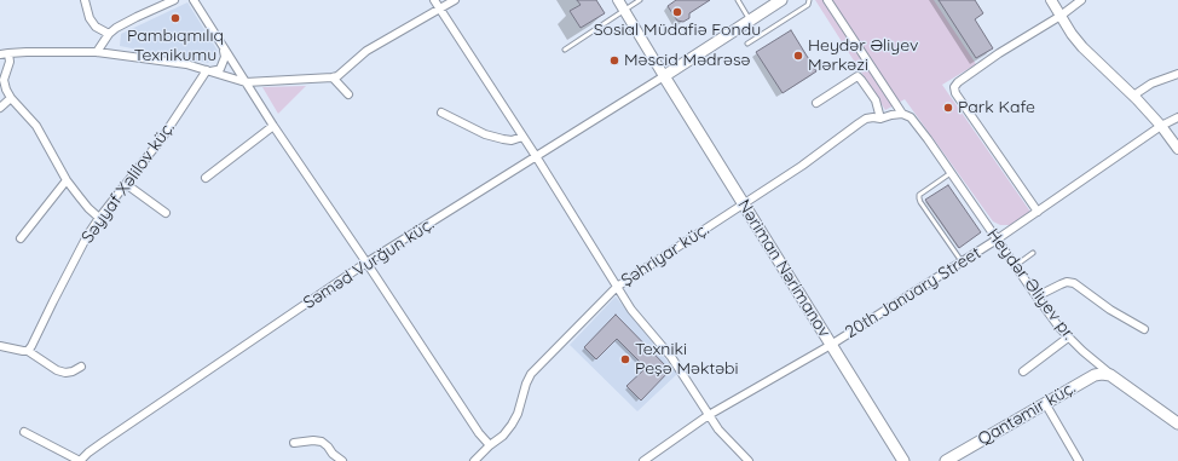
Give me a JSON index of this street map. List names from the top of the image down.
{
  "streets": {
    "main road": ["Nəriman Nərimanov", "Heydər Əliyev pr.", "Qantəmir küç."],
    "street": [
      "Səyyaf Xəlilov küç.",
      "Şəhriyar küç.",
      "Səməd Vurğun küç.",
      "20th January Street"
    ]
  },
  "crossings": [
    ["Şəhriyar küç.", "Nəriman Nərimanov"],
    ["Şəhriyar küç.", "Heydər Əliyev pr."],
    ["Səməd Vurğun küç.", "Nəriman Nərimanov"],
    ["Nəriman Nərimanov", "20th January Street"],
    ["Heydər Əliyev pr.", "20th January Street"],
    ["Heydər Əliyev pr.", "Qantəmir küç."]
  ],
  "places": [
    "Sosial Müdafiə Fondu",
    "Pambıqmılıq Texnikumu",
    "Heydər Əliyev Mərkəzi",
    "Məscid Mədrəsə",
    "Park Kafe",
    "Texniki Peşə Məktəbi"
  ]
}
